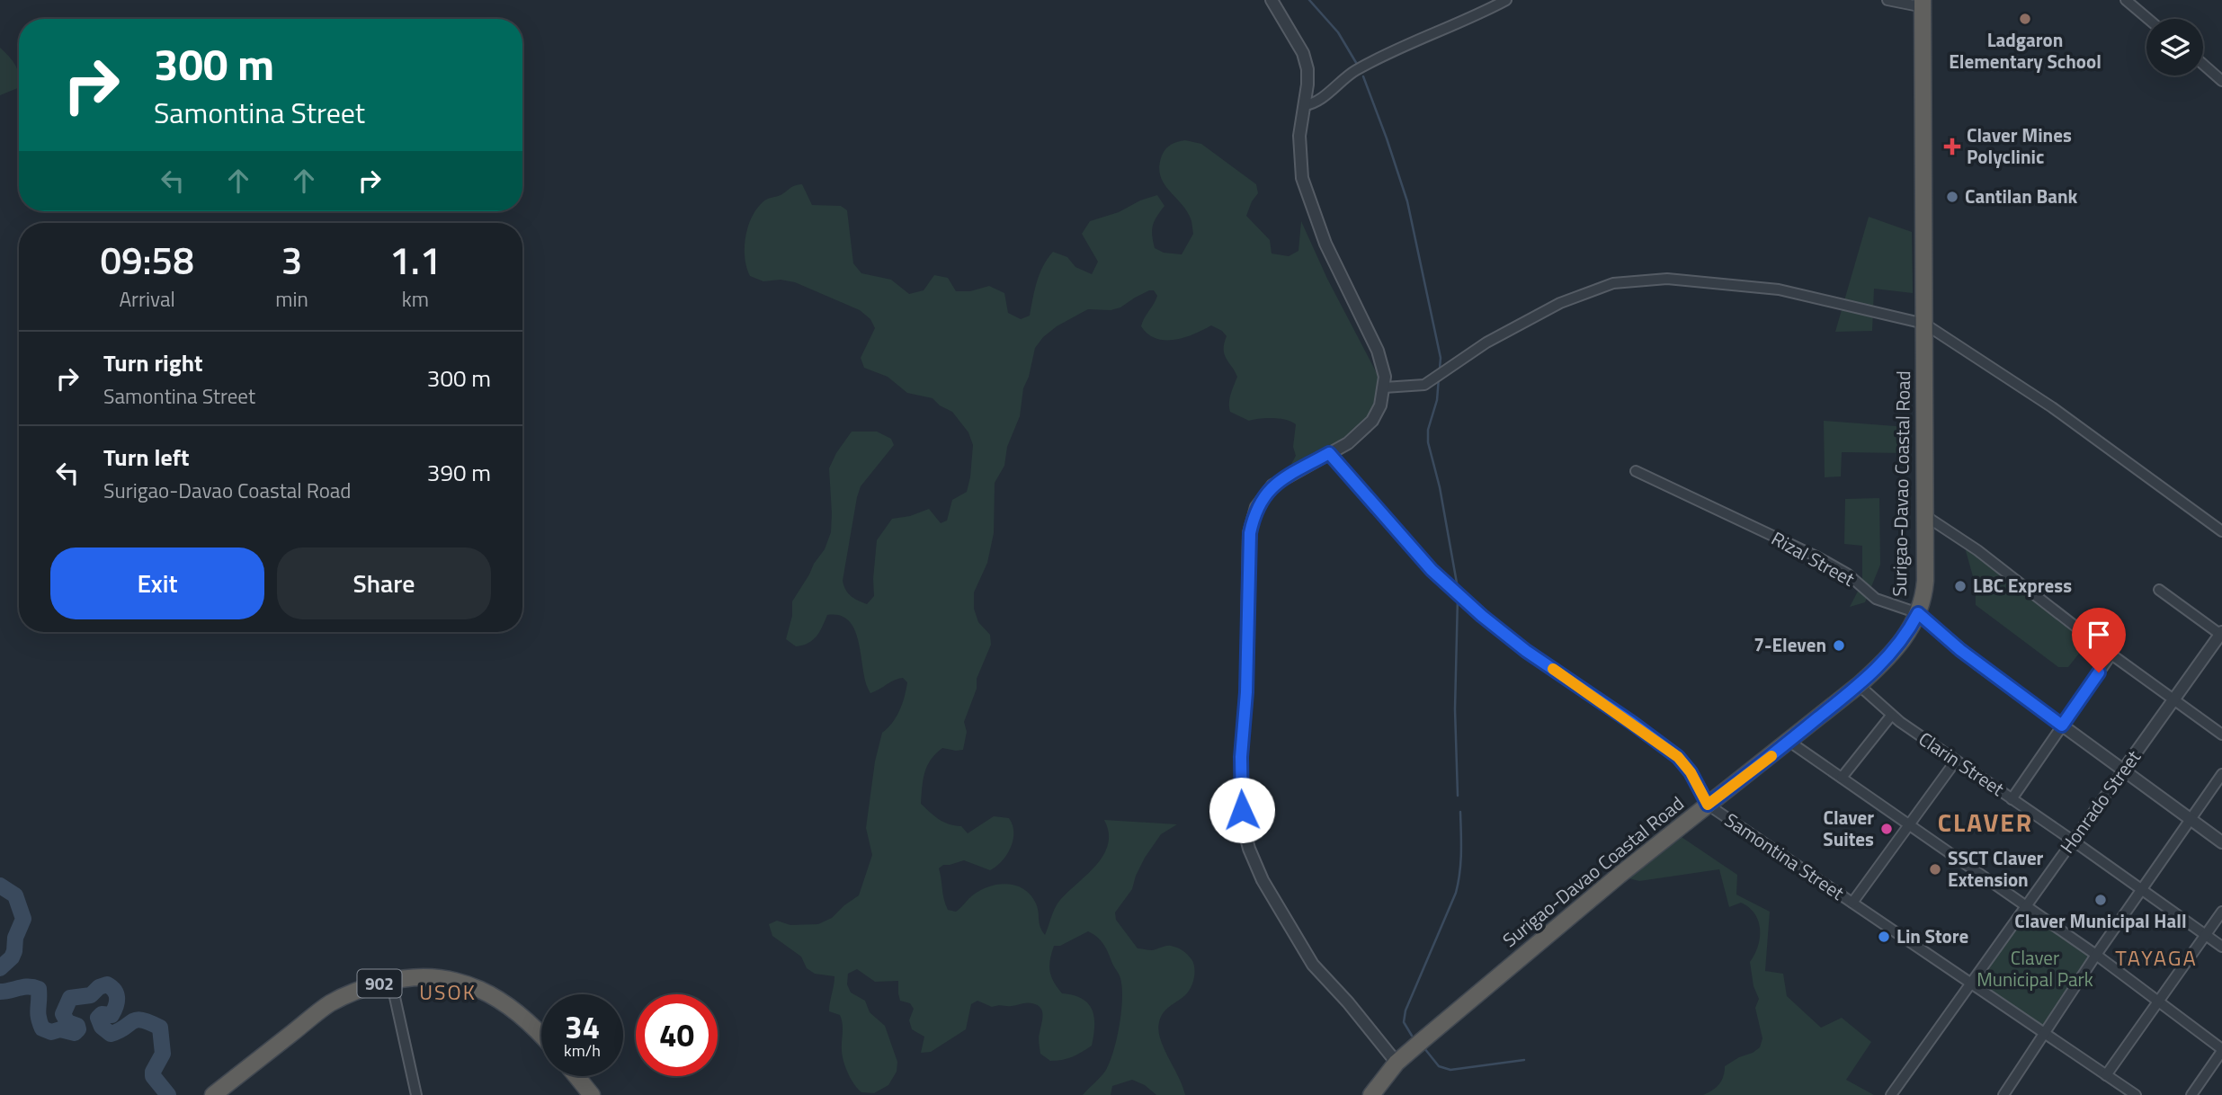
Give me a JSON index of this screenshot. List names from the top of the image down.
{
  "streets": {
    "highway": ["Surigao-Davao Coastal Road", "902"],
    "street": [
      "Rizal Street",
      "Clarin Street",
      "Honrado Street",
      "Samontina Street"
    ]
  },
  "crossings": [
    ["Surigao-Davao Coastal Road", "Rizal Street"],
    ["Surigao-Davao Coastal Road", "Clarin Street"],
    ["Surigao-Davao Coastal Road", "Samontina Street"],
    ["Rizal Street", "Honrado Street"],
    ["Clarin Street", "Honrado Street"],
    ["Honrado Street", "Samontina Street"]
  ],
  "districts": ["CLAVER", "TAYAGA", "USOK"],
  "parks": ["Claver Municipal Park"],
  "places": {
    "other": [
      "Ladgaron Elementary School",
      "Cantilan Bank",
      "LBC Express",
      "7-Eleven",
      "Claver Suites",
      "SSCT Claver Extension",
      "Claver Municipal Hall",
      "Lin Store"
    ],
    "health": ["Claver Mines Polyclinic"]
  },
  "page": {
    "turn": ["300 m", "Samontina Street"],
    "eta": [
      "09:58",
      "Arrival",
      "3",
      "min",
      "1.1",
      "km"
    ],
    "list": [
      {
        "name": "Turn right",
        "note": "Samontina Street",
        "value": "300 m"
      },
      {
        "name": "Turn left",
        "note": "Surigao-Davao Coastal Road",
        "value": "390 m"
      }
    ],
    "buttons": ["Exit", "Share"],
    "speed": "34 km/h",
    "limit": "40"
  }
}
